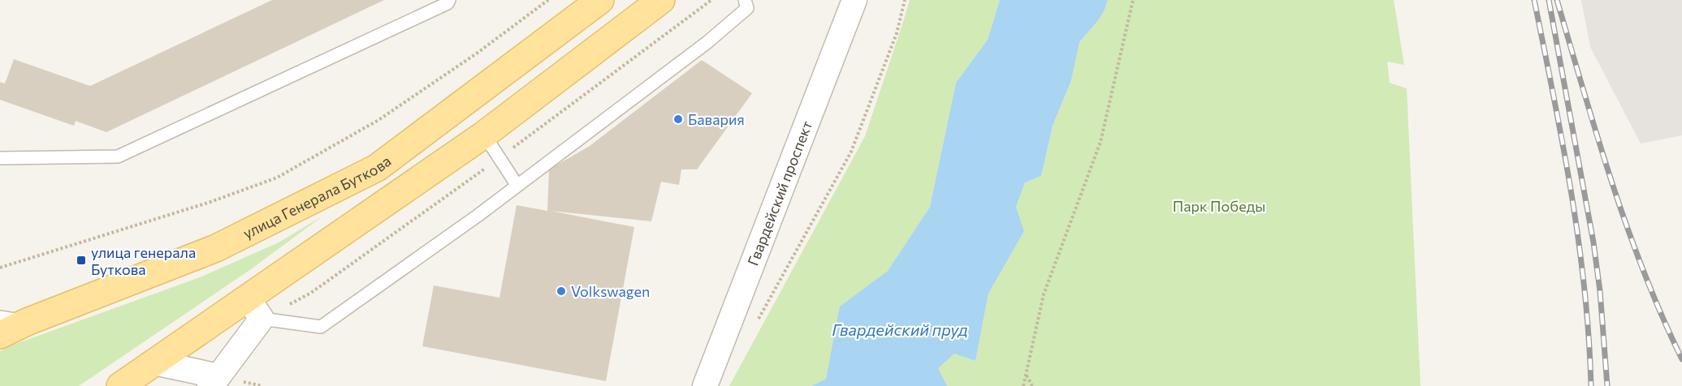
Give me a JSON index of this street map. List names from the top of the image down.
{
  "streets": {
    "main road": ["улица Генерала Буткова"],
    "street": ["Гвардейский проспект"]
  },
  "water": ["Гвардейский пруд"],
  "parks": ["Парк Победы"],
  "places": {
    "other": ["Бавария", "Volkswagen"],
    "transit": ["улица генерала Буткова"]
  }
}
